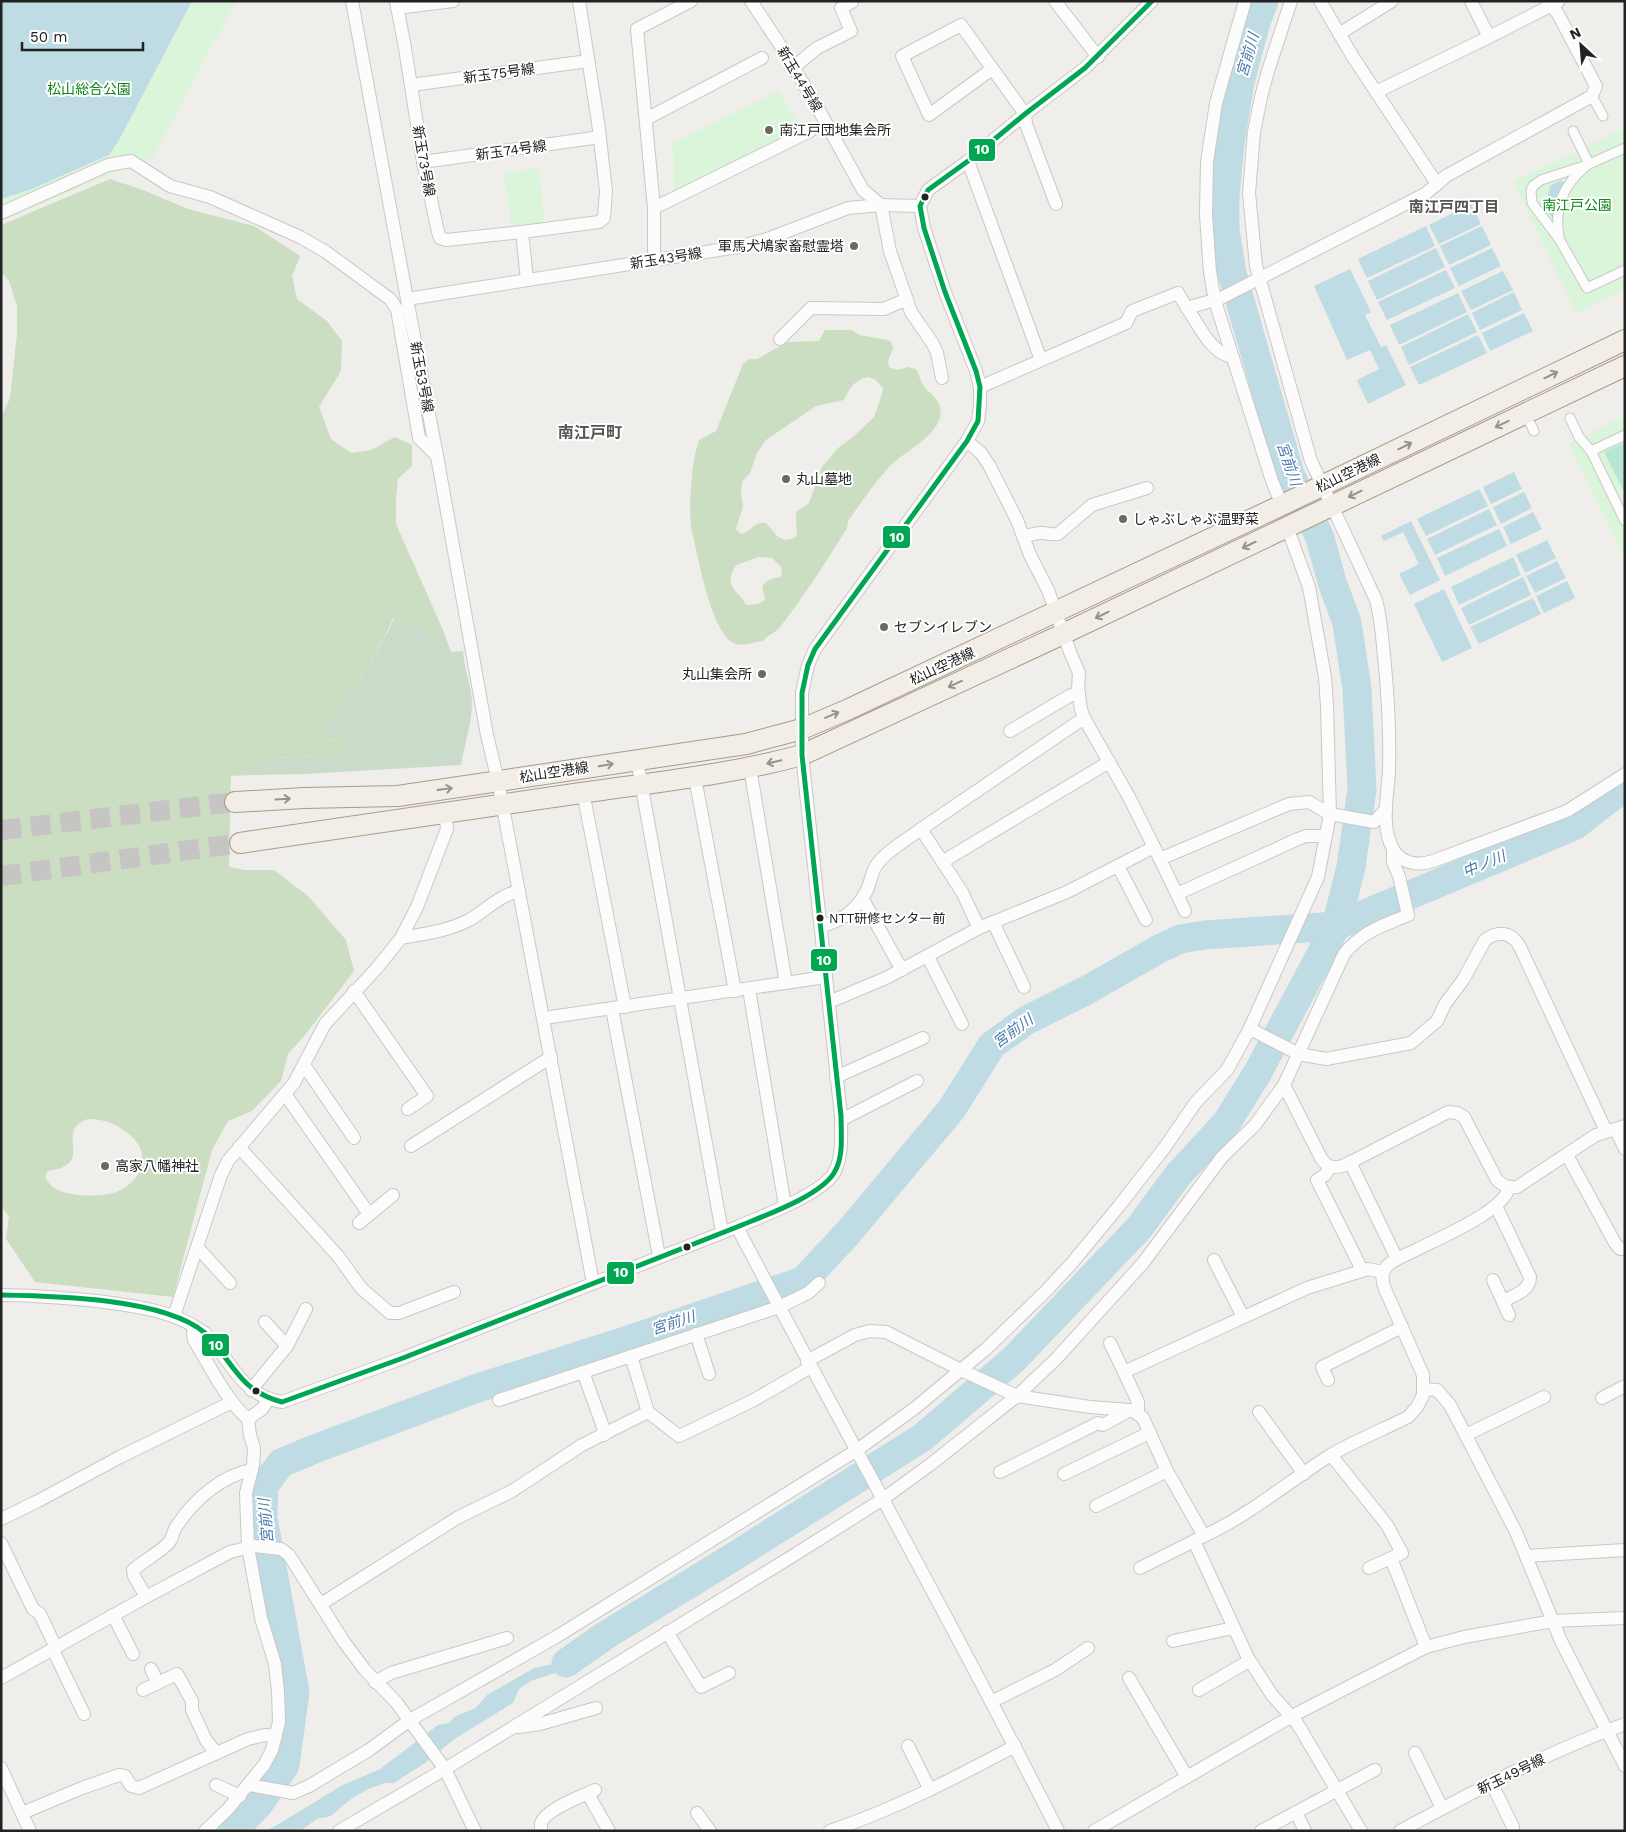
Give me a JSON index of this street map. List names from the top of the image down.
{
  "streets": {
    "main road": ["松山空港線"],
    "street": [
      "新玉75号線",
      "新玉44号線",
      "新玉74号線",
      "新玉73号線",
      "新玉43号線",
      "新玉53号線",
      "新玉49号線"
    ]
  },
  "crossings": [
    ["新玉75号線", "新玉73号線"],
    ["新玉44号線", "新玉43号線"],
    ["新玉74号線", "新玉73号線"],
    ["新玉43号線", "新玉53号線"],
    ["新玉53号線", "松山空港線"]
  ],
  "districts": ["南江戸四丁目", "南江戸町"],
  "water": ["宮前川", "中ノ川"],
  "parks": ["松山総合公園", "南江戸公園"],
  "places": [
    "南江戸団地集会所",
    "軍馬犬鳩家畜慰霊塔",
    "丸山墓地",
    "しゃぶしゃぶ温野菜",
    "セブンイレブン",
    "丸山集会所",
    "NTT研修センター前",
    "高家八幡神社"
  ],
  "lines": ["transit line 10"],
  "scale_bar": "50 m",
  "north": "top left"
}
